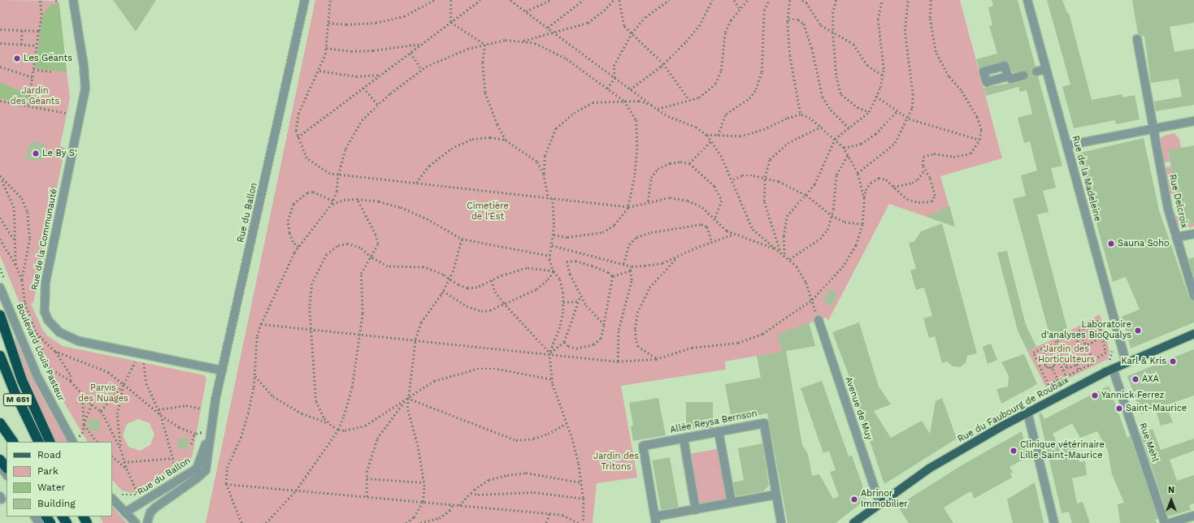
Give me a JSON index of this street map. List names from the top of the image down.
{
  "streets": {
    "highway": ["M 651"],
    "main road": ["Rue du Faubourg de Roubaix"],
    "street": [
      "Rue de la Madeleine",
      "Rue Delcroix",
      "Rue du Ballon",
      "Rue de la Communauté",
      "Boulevard Louis Pasteur",
      "Avenue de Muy",
      "Allée Reysa Bernson",
      "Rue Mehl"
    ]
  },
  "crossings": [
    ["Rue de la Madeleine", "Rue du Faubourg de Roubaix"],
    ["Rue du Ballon", "Rue de la Communauté"],
    ["Avenue de Muy", "Rue du Faubourg de Roubaix"],
    ["Rue du Faubourg de Roubaix", "Rue Mehl"]
  ],
  "parks": [
    "Jardin des Géants",
    "Cimetière de l'Est",
    "Jardin des Horticulteurs",
    "Parvis des Nuages",
    "Jardin des Tritons"
  ],
  "places": [
    "Les Géants",
    "Le By S'",
    "Sauna Soho",
    "Laboratoire d'analyses BioQualys",
    "Karl & Kris",
    "AXA",
    "Yannick Ferrez",
    "Saint-Maurice",
    "Clinique vétérinaire Lille Saint-Maurice",
    "Abrinor Immobilier"
  ],
  "legend": [
    "Road",
    "Park",
    "Water",
    "Building"
  ],
  "north": "top"
}
